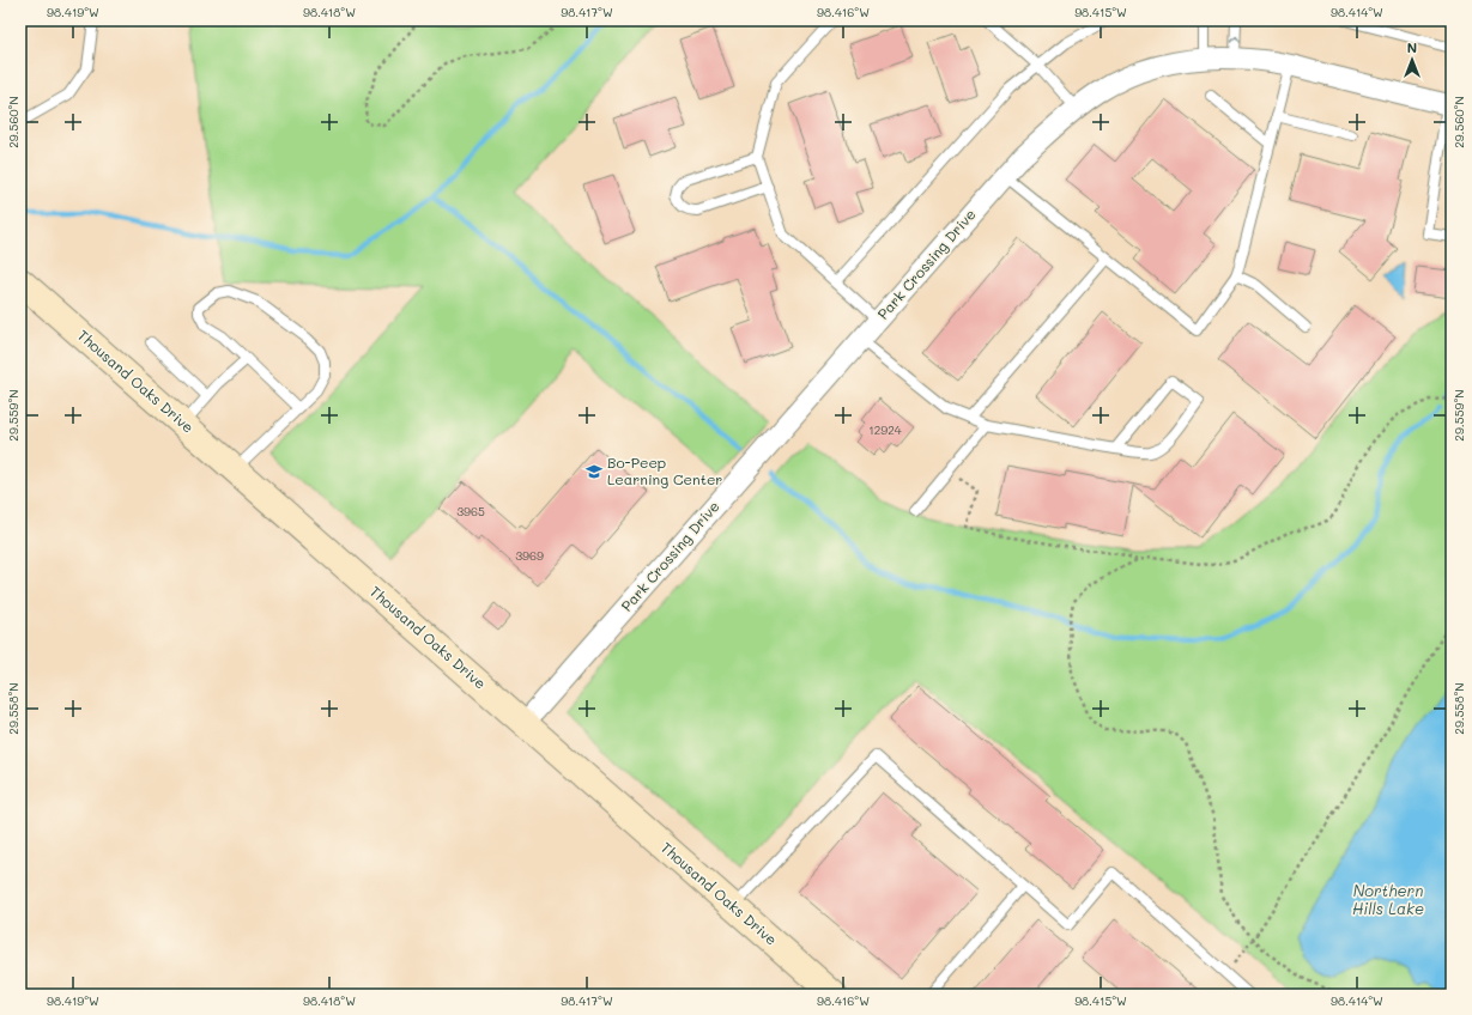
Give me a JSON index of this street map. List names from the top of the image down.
{
  "streets": {
    "main road": ["Thousand Oaks Drive"],
    "street": ["Park Crossing Drive"]
  },
  "crossings": [
    ["Park Crossing Drive", "Thousand Oaks Drive"]
  ],
  "water": ["Northern Hills Lake"],
  "places": {
    "school or university": ["Bo-Peep Learning Center"]
  },
  "house_numbers": ["12924", "3965", "3969"],
  "north": "top",
  "coordinates": [
    "98.419°W",
    "98.418°W",
    "98.417°W",
    "98.416°W",
    "98.415°W",
    "98.414°W",
    "29.560°N",
    "29.559°N",
    "29.558°N"
  ]
}
